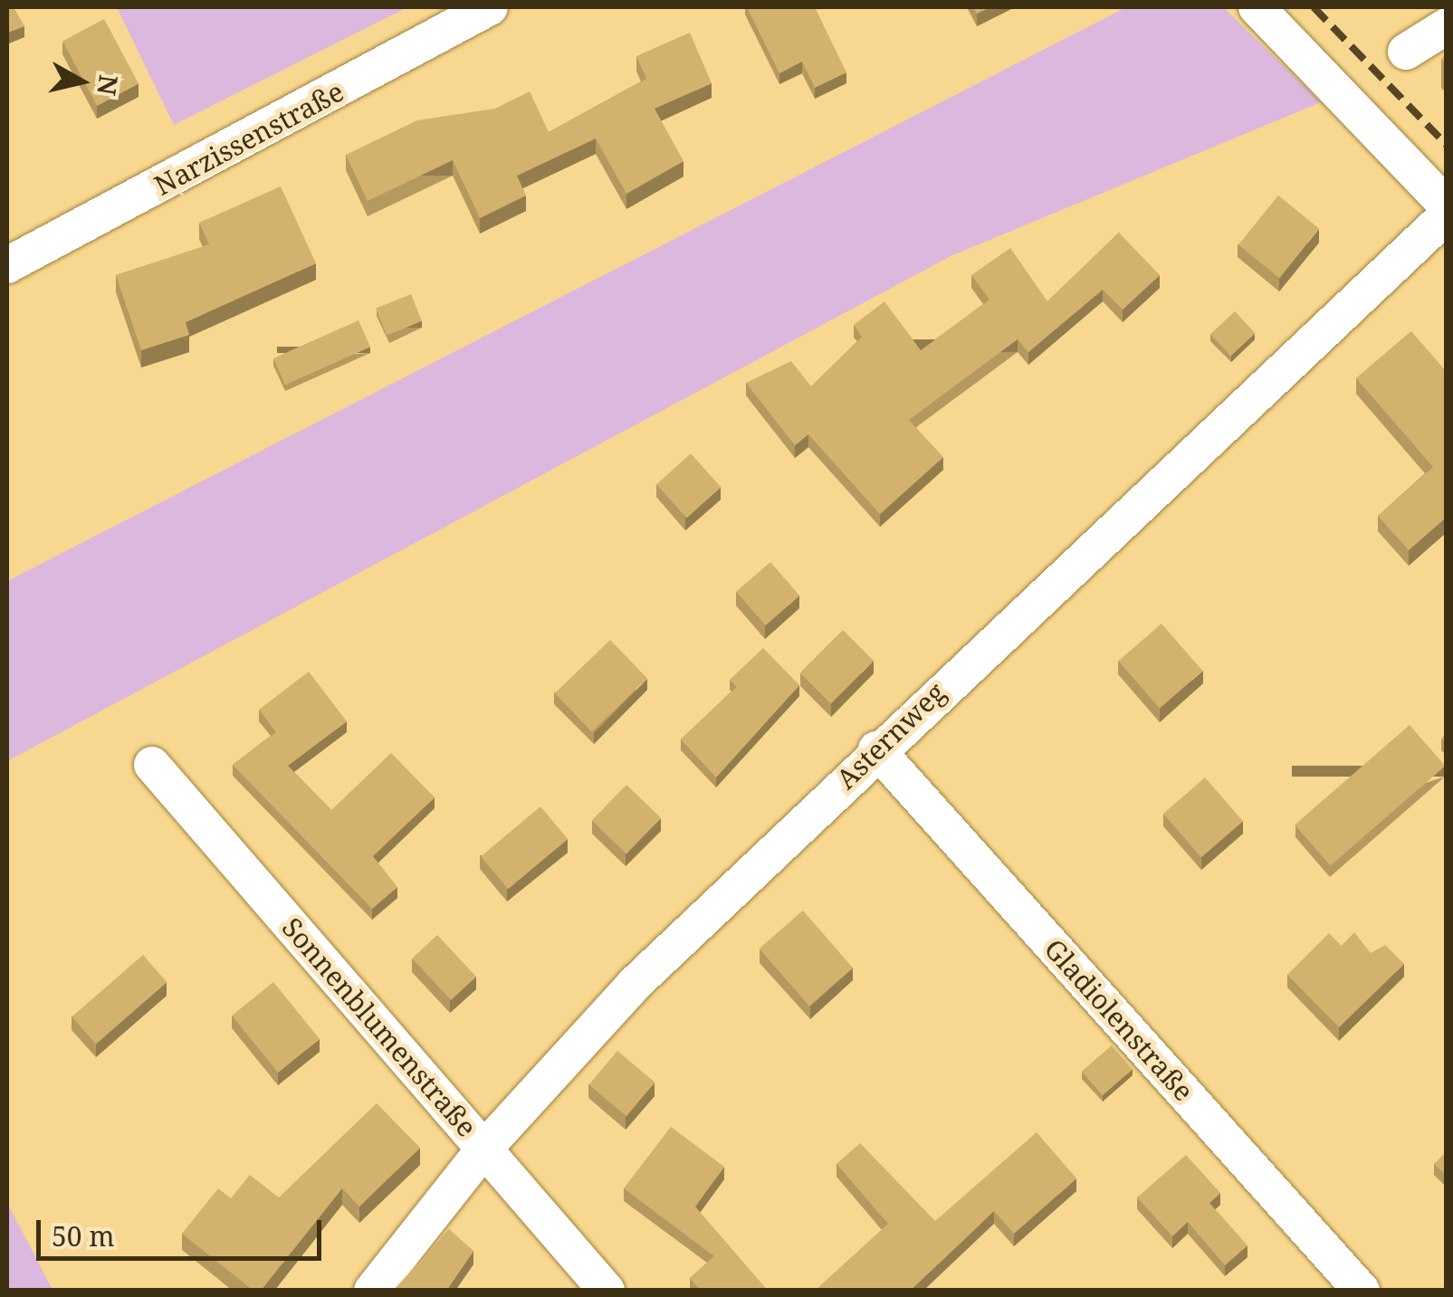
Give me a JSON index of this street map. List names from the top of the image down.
{
  "streets": {
    "street": [
      "Narzissenstraße",
      "Asternweg",
      "Gladiolenstraße",
      "Sonnenblumenstraße"
    ]
  },
  "crossings": [
    ["Asternweg", "Gladiolenstraße"],
    ["Asternweg", "Sonnenblumenstraße"]
  ],
  "scale_bar": "50 m",
  "north": "right"
}
